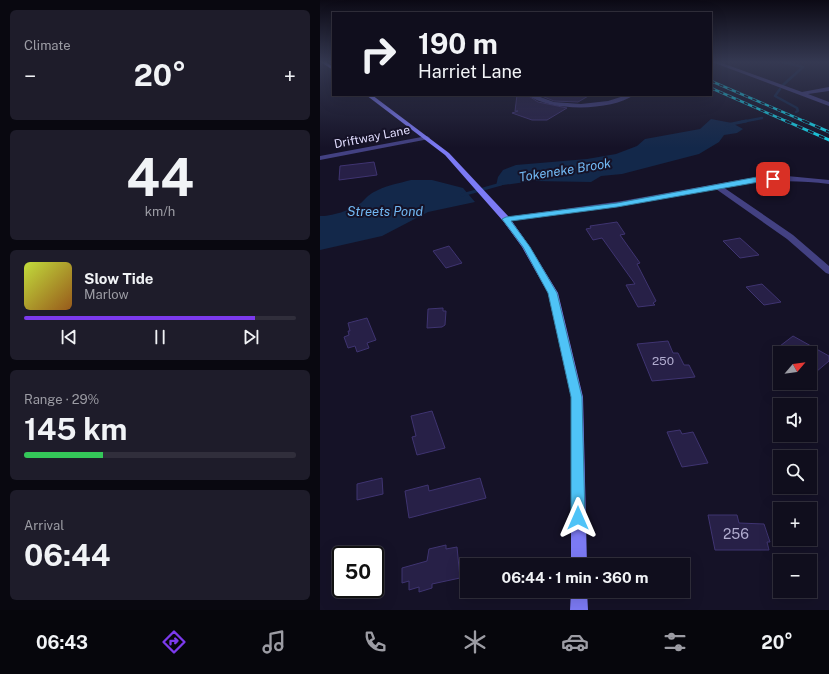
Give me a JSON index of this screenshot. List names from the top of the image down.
{
  "streets": {
    "street": ["Driftway Lane"]
  },
  "water": ["Tokeneke Brook", "Streets Pond"],
  "house_numbers": ["250", "256"],
  "north": "top right",
  "page": {
    "tile": [
      "Climate",
      ["44", "km/h"],
      ["Range · 29%", "145 km"],
      ["Arrival", "06:44"]
    ],
    "turn": ["190 m", "Harriet Lane"],
    "heat": ["−", "20°", "+"],
    "song": ["Slow Tide", "Marlow"],
    "map_buttons": ["+", "−"],
    "limit": "50",
    "trip": "06:44 · 1 min · 360 m",
    "tabs": ["06:43", "20°"]
  }
}
